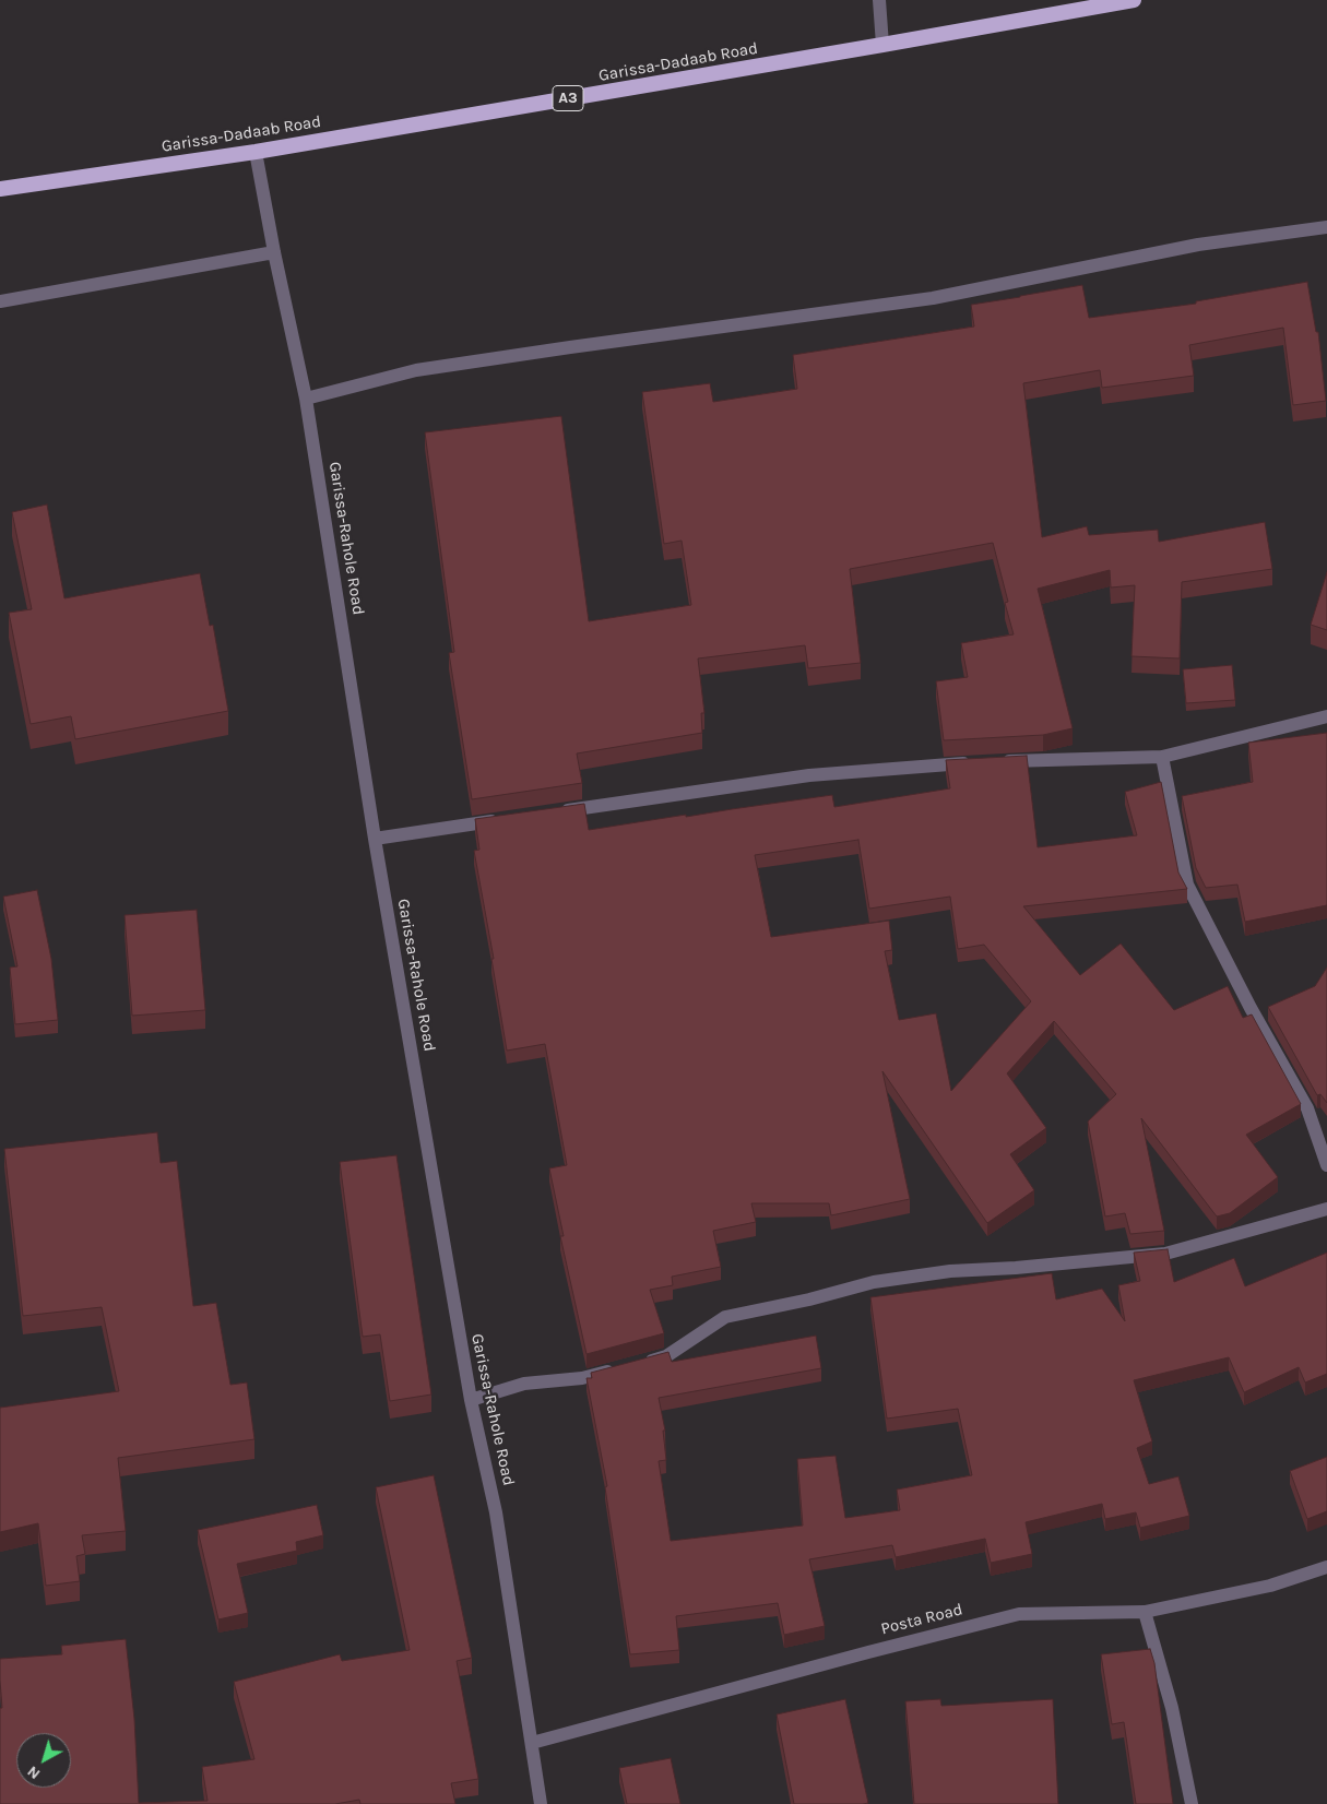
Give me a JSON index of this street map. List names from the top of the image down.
{
  "streets": {
    "highway": ["Garissa-Dadaab Road", "A3"],
    "street": ["Garissa-Rahole Road", "Posta Road"]
  },
  "crossings": [
    ["Garissa-Dadaab Road", "Garissa-Rahole Road"],
    ["Garissa-Rahole Road", "Posta Road"]
  ],
  "north": "bottom left"
}
